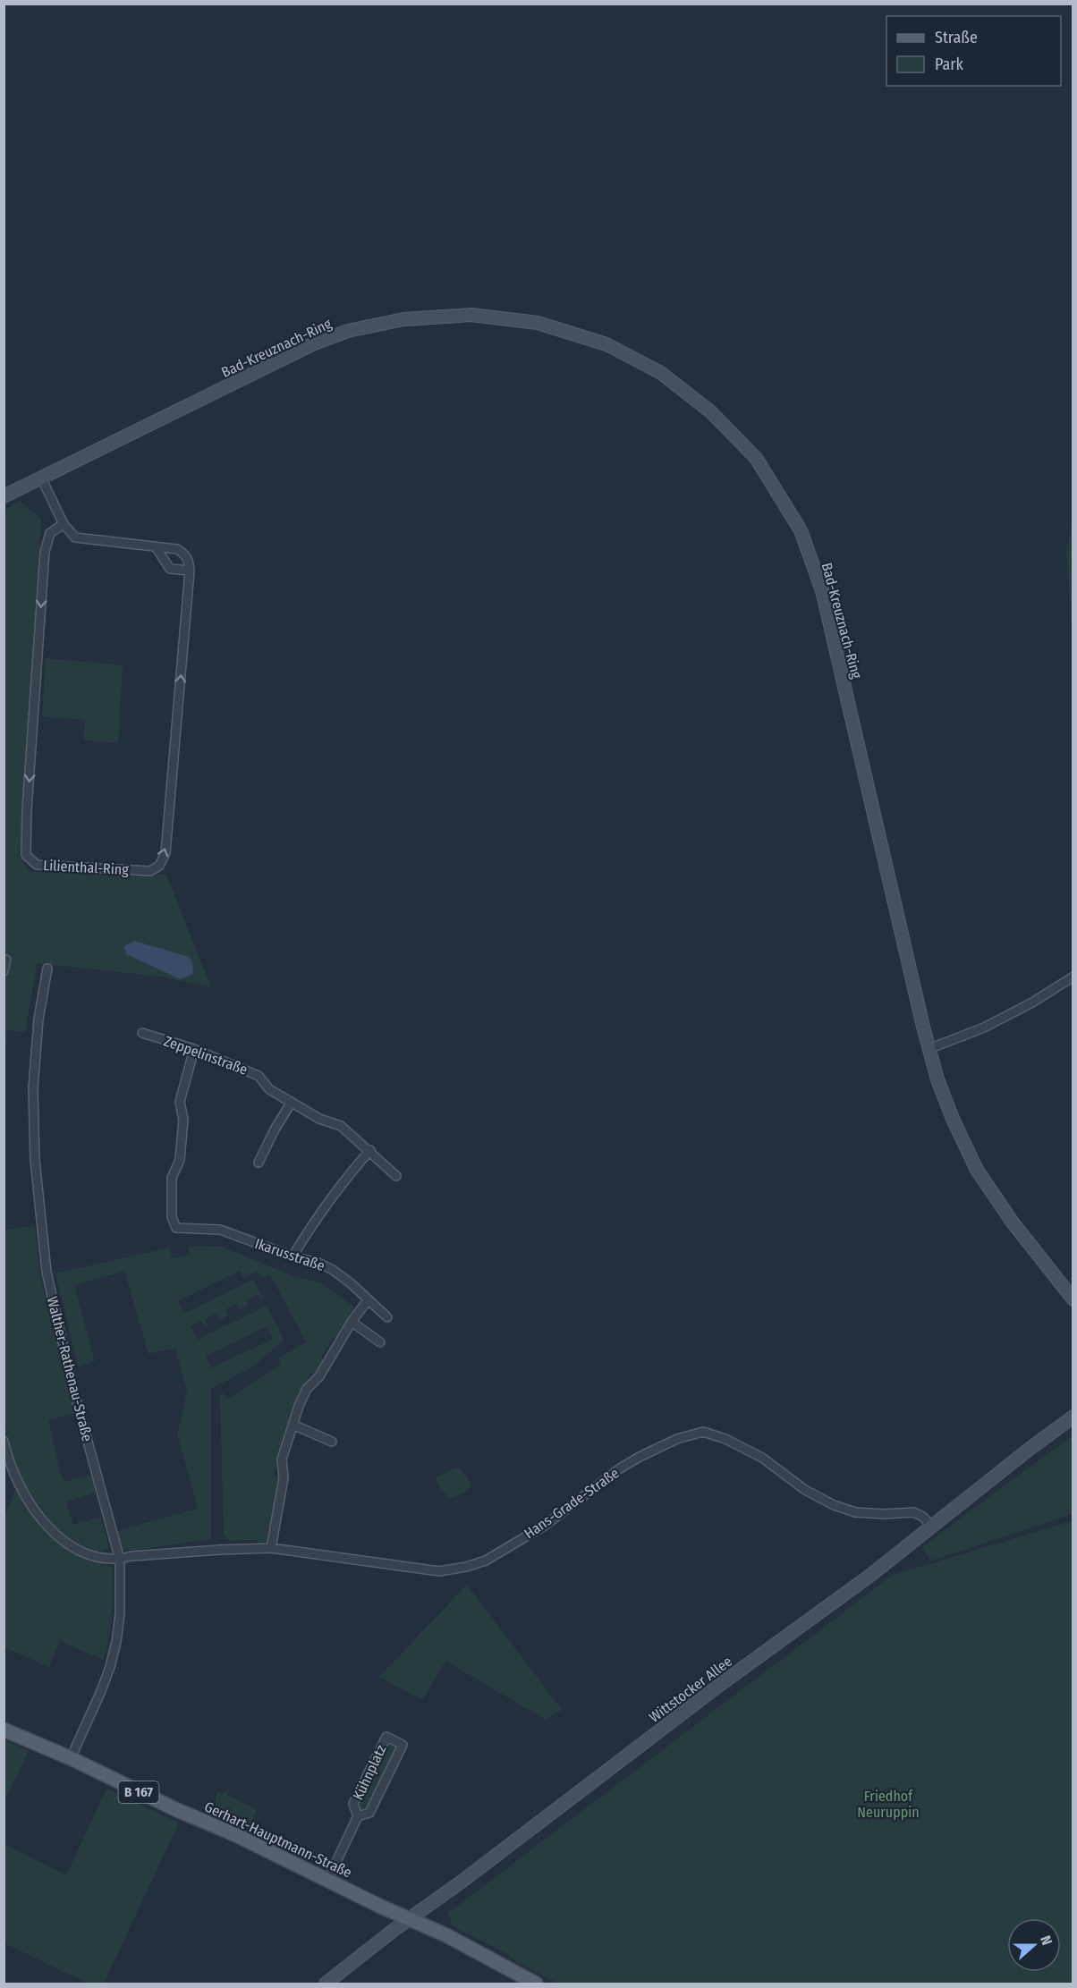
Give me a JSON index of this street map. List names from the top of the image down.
{
  "streets": {
    "main road": [
      "Bad-Kreuznach-Ring",
      "Wittstocker Allee",
      "B 167",
      "Gerhart-Hauptmann-Straße"
    ],
    "street": [
      "Lilienthal-Ring",
      "Zeppelinstraße",
      "Ikarusstraße",
      "Walther-Rathenau-Straße",
      "Hans-Grade-Straße",
      "Kühnplatz"
    ]
  },
  "crossings": [
    ["Zeppelinstraße", "Ikarusstraße"],
    ["Walther-Rathenau-Straße", "Hans-Grade-Straße"],
    ["Walther-Rathenau-Straße", "Gerhart-Hauptmann-Straße"],
    ["Hans-Grade-Straße", "Wittstocker Allee"],
    ["Wittstocker Allee", "Gerhart-Hauptmann-Straße"],
    ["Kühnplatz", "Gerhart-Hauptmann-Straße"]
  ],
  "parks": ["Friedhof Neuruppin"],
  "legend": ["Straße", "Park"],
  "north": "right"
}
